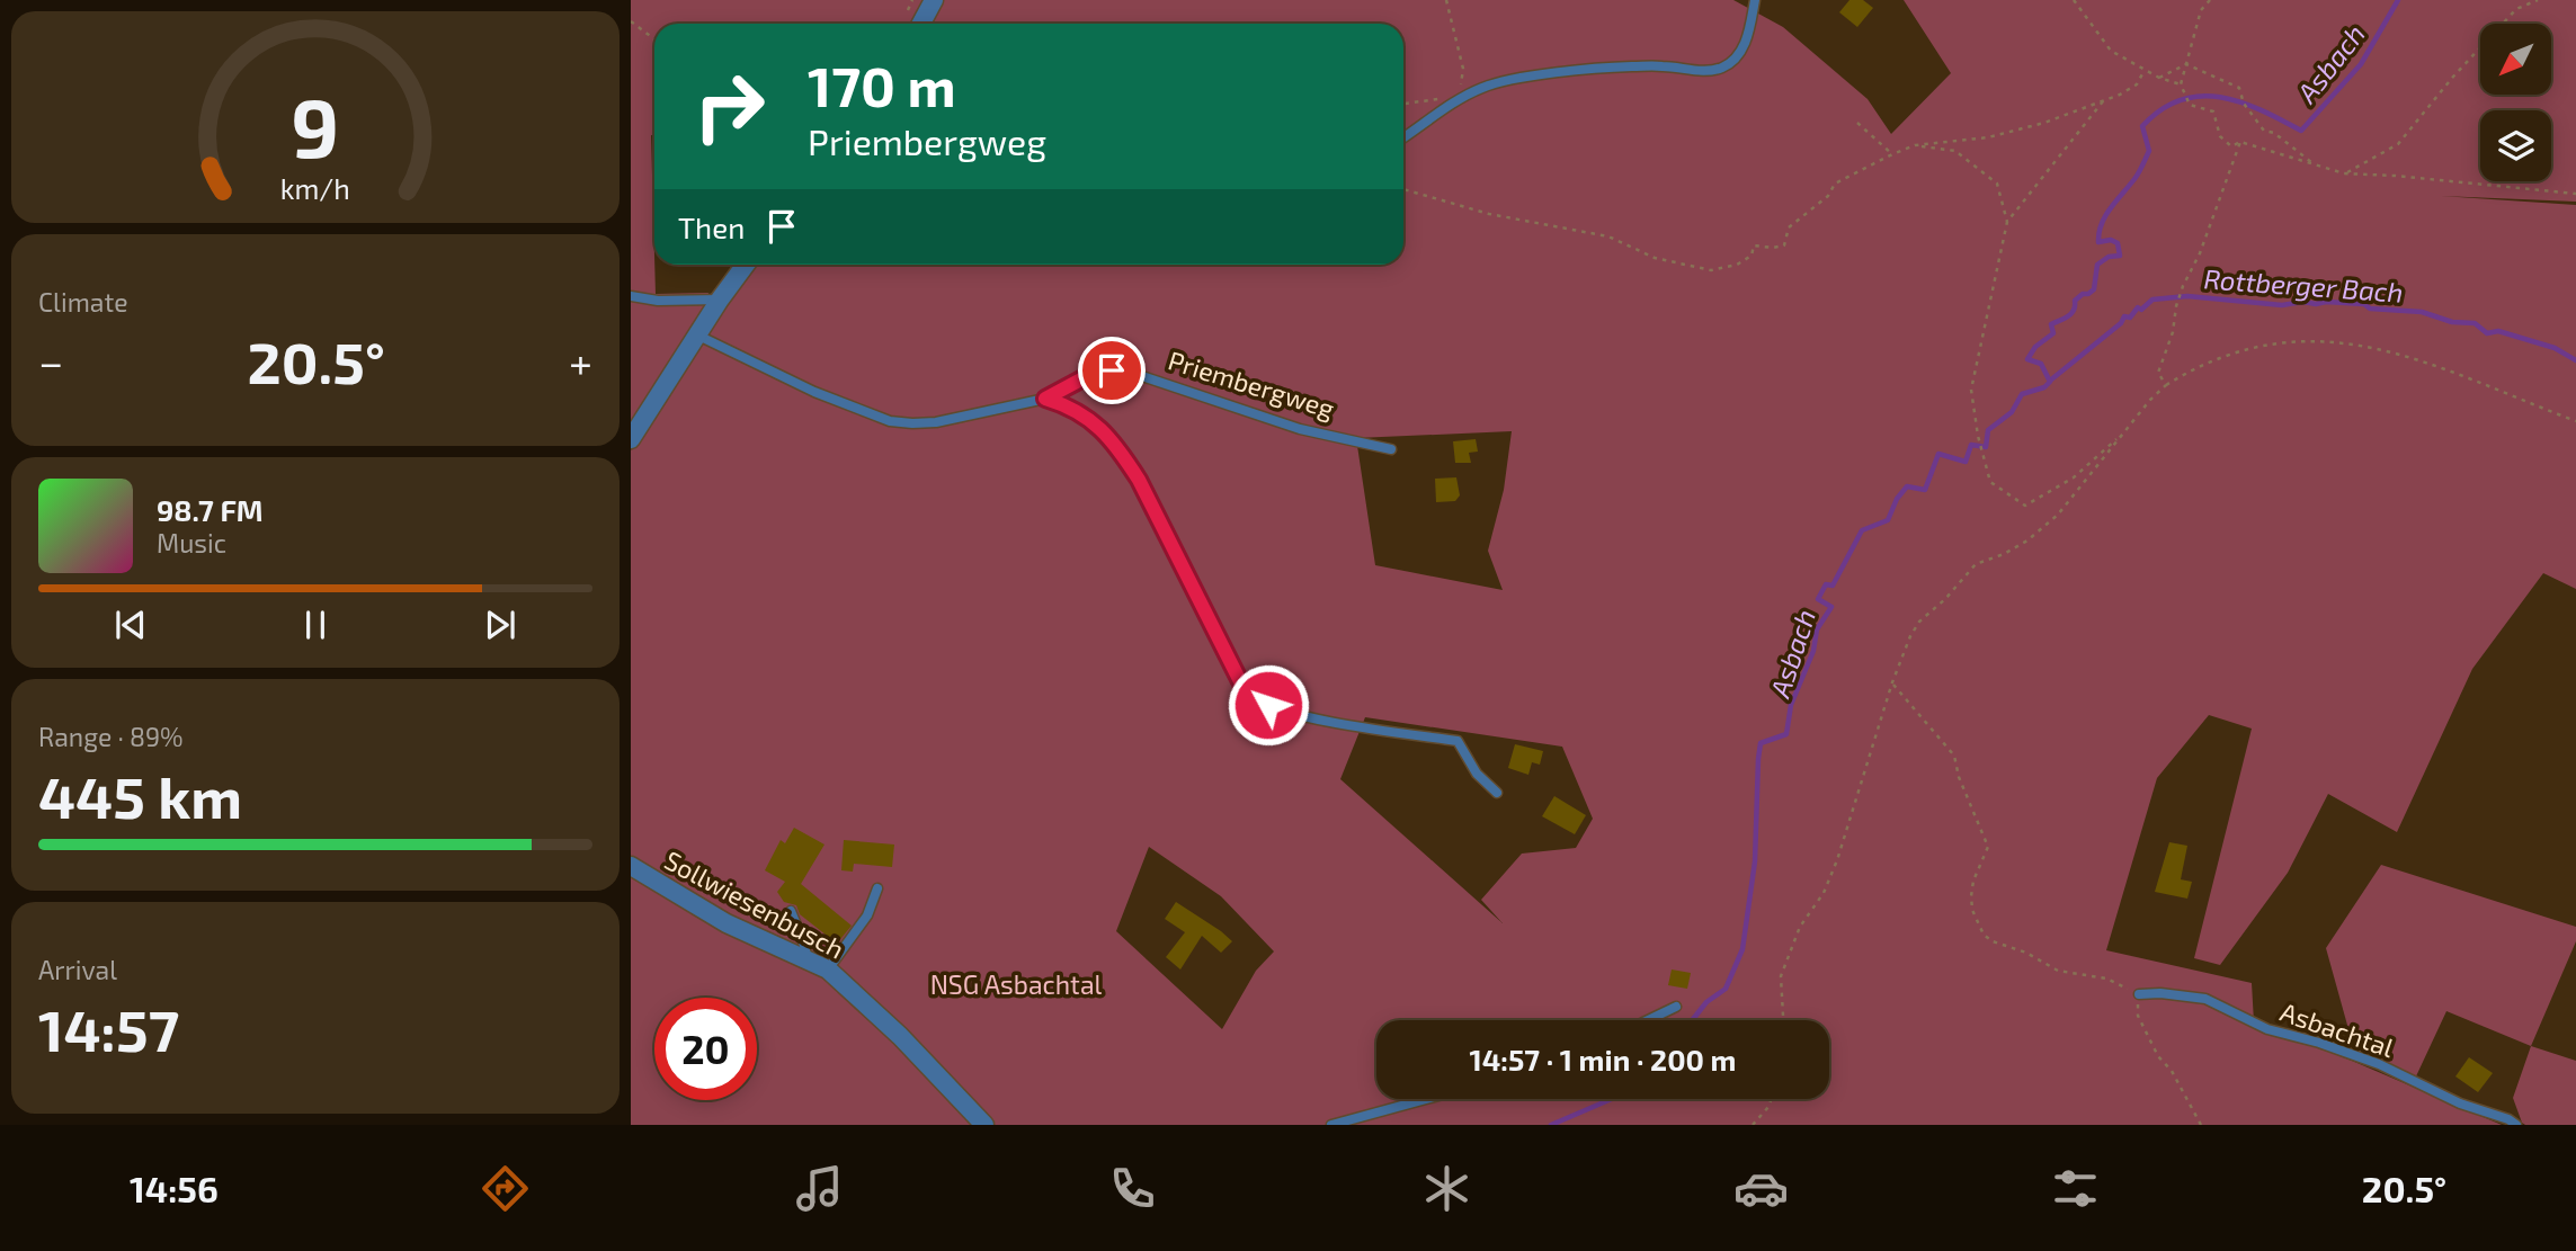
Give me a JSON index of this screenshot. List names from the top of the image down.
{
  "streets": {
    "street": ["Sollwiesenbusch"],
    "lane": ["Priembergweg", "Asbachtal"]
  },
  "water": ["Asbach", "Rottberger Bach"],
  "parks": ["NSG Asbachtal"],
  "north": "bottom left",
  "page": {
    "turn": ["170 m", "Priembergweg"],
    "then": "Then",
    "tile": [
      "Climate",
      ["Range · 89%", "445 km"],
      ["Arrival", "14:57"]
    ],
    "heat": ["−", "20.5°", "+"],
    "song": ["98.7 FM", "Music"],
    "limit": "20",
    "trip": "14:57 · 1 min · 200 m",
    "tabs": ["14:56", "20.5°"],
    "gauge": ["9", "km/h"]
  }
}
